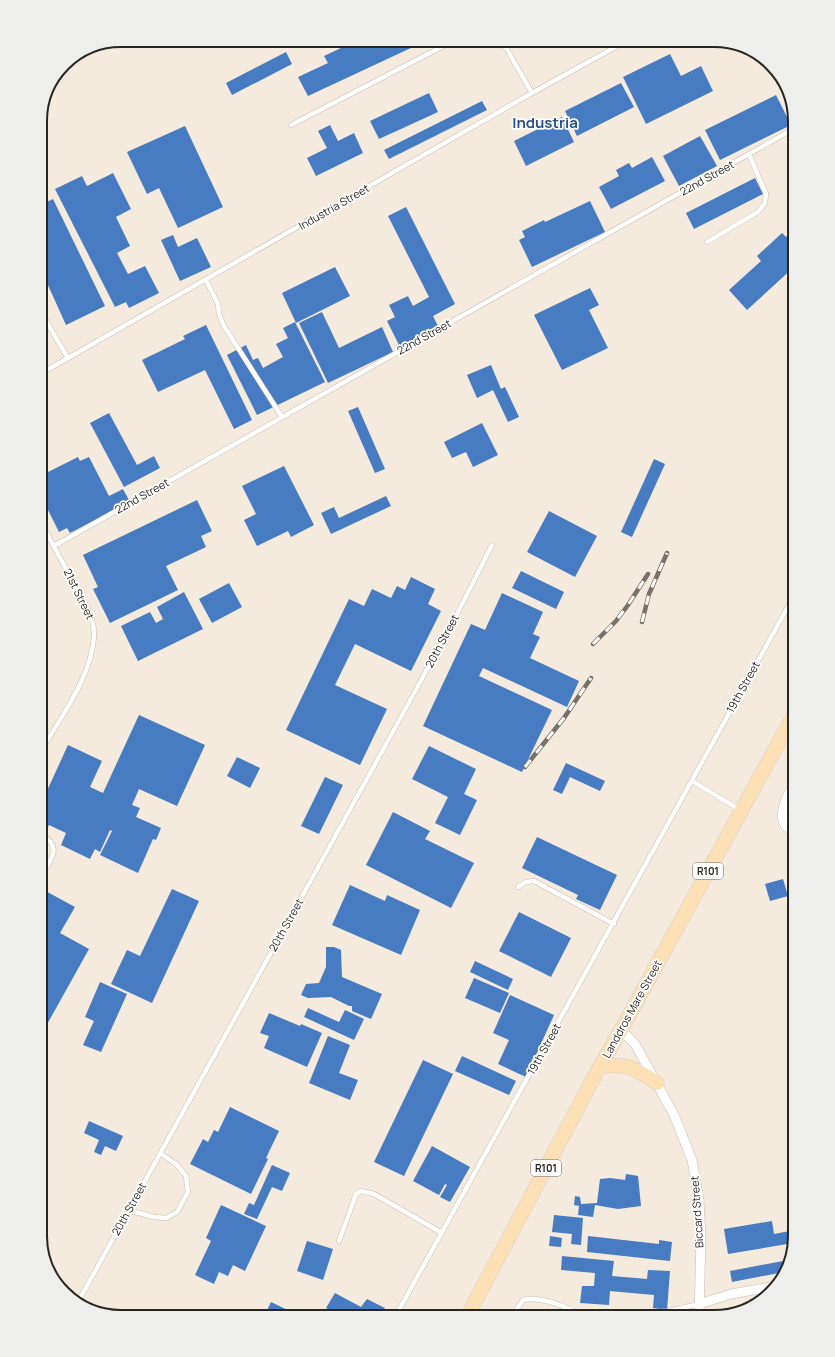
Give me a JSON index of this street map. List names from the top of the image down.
{
  "streets": {
    "main road": ["R101", "Landdros Mare Street"],
    "street": ["Biccard Street"],
    "lane": [
      "22nd Street",
      "Industria Street",
      "21st Street",
      "20th Street",
      "19th Street"
    ]
  },
  "crossings": [
    ["22nd Street", "21st Street"],
    ["Landdros Mare Street", "Biccard Street"]
  ],
  "districts": ["Industria"]
}
